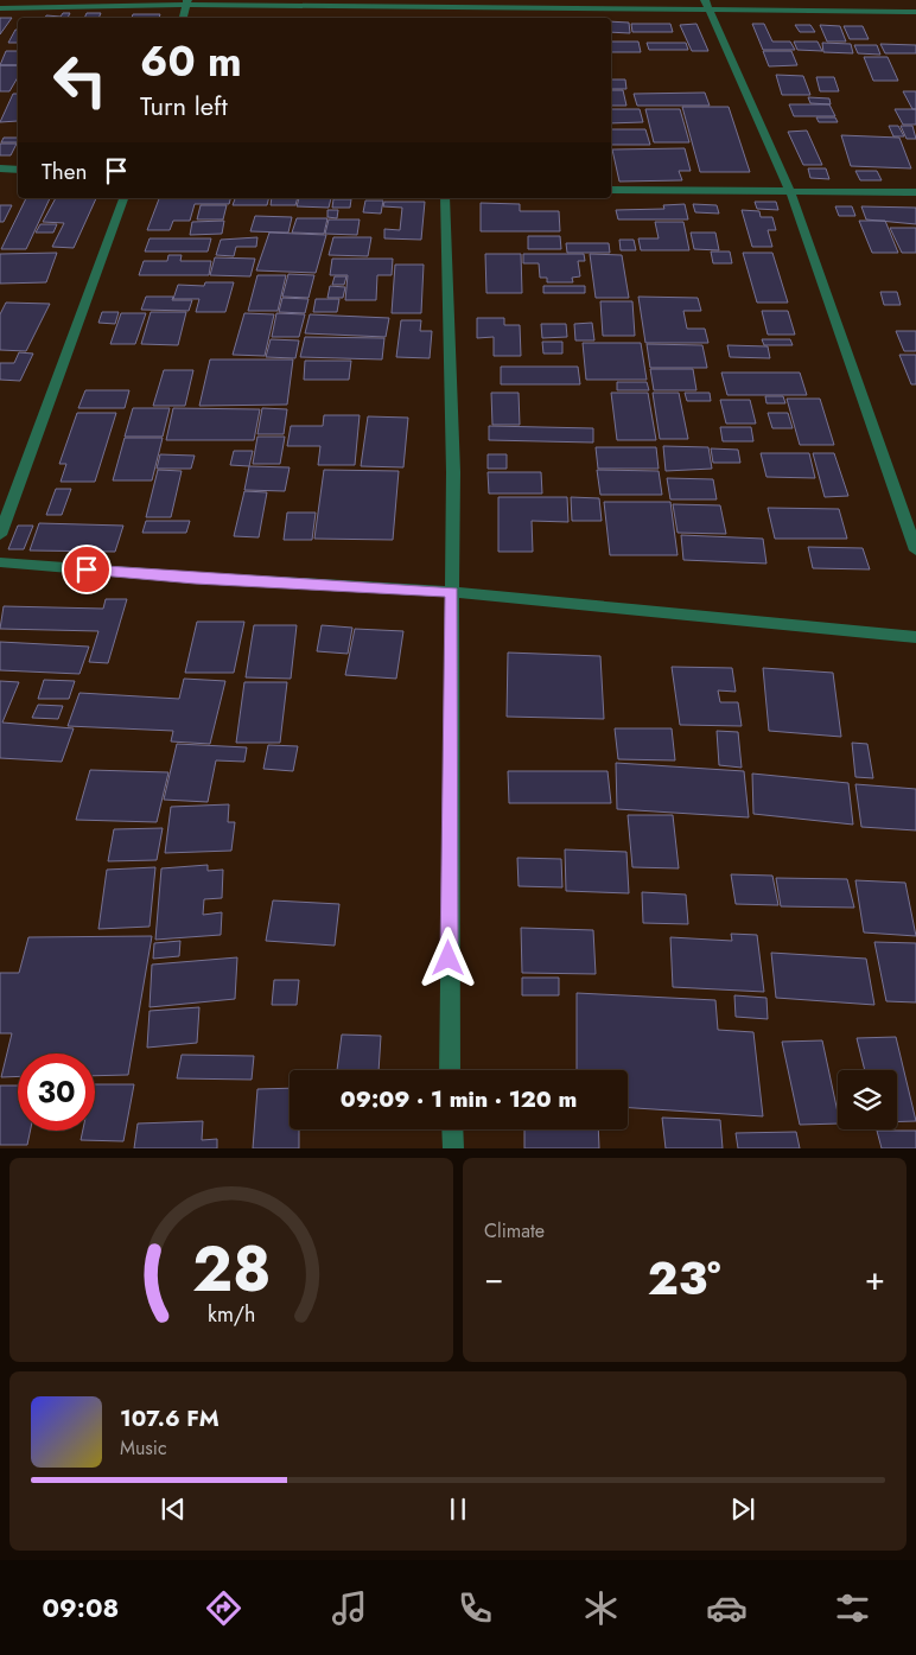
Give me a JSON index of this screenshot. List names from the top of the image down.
{
  "page": {
    "turn": ["60 m", "Turn left"],
    "then": "Then",
    "limit": "30",
    "trip": "09:09 · 1 min · 120 m",
    "tile": "Climate",
    "heat": ["−", "23°", "+"],
    "song": ["107.6 FM", "Music"],
    "tabs": "09:08",
    "gauge": ["28", "km/h"]
  }
}
